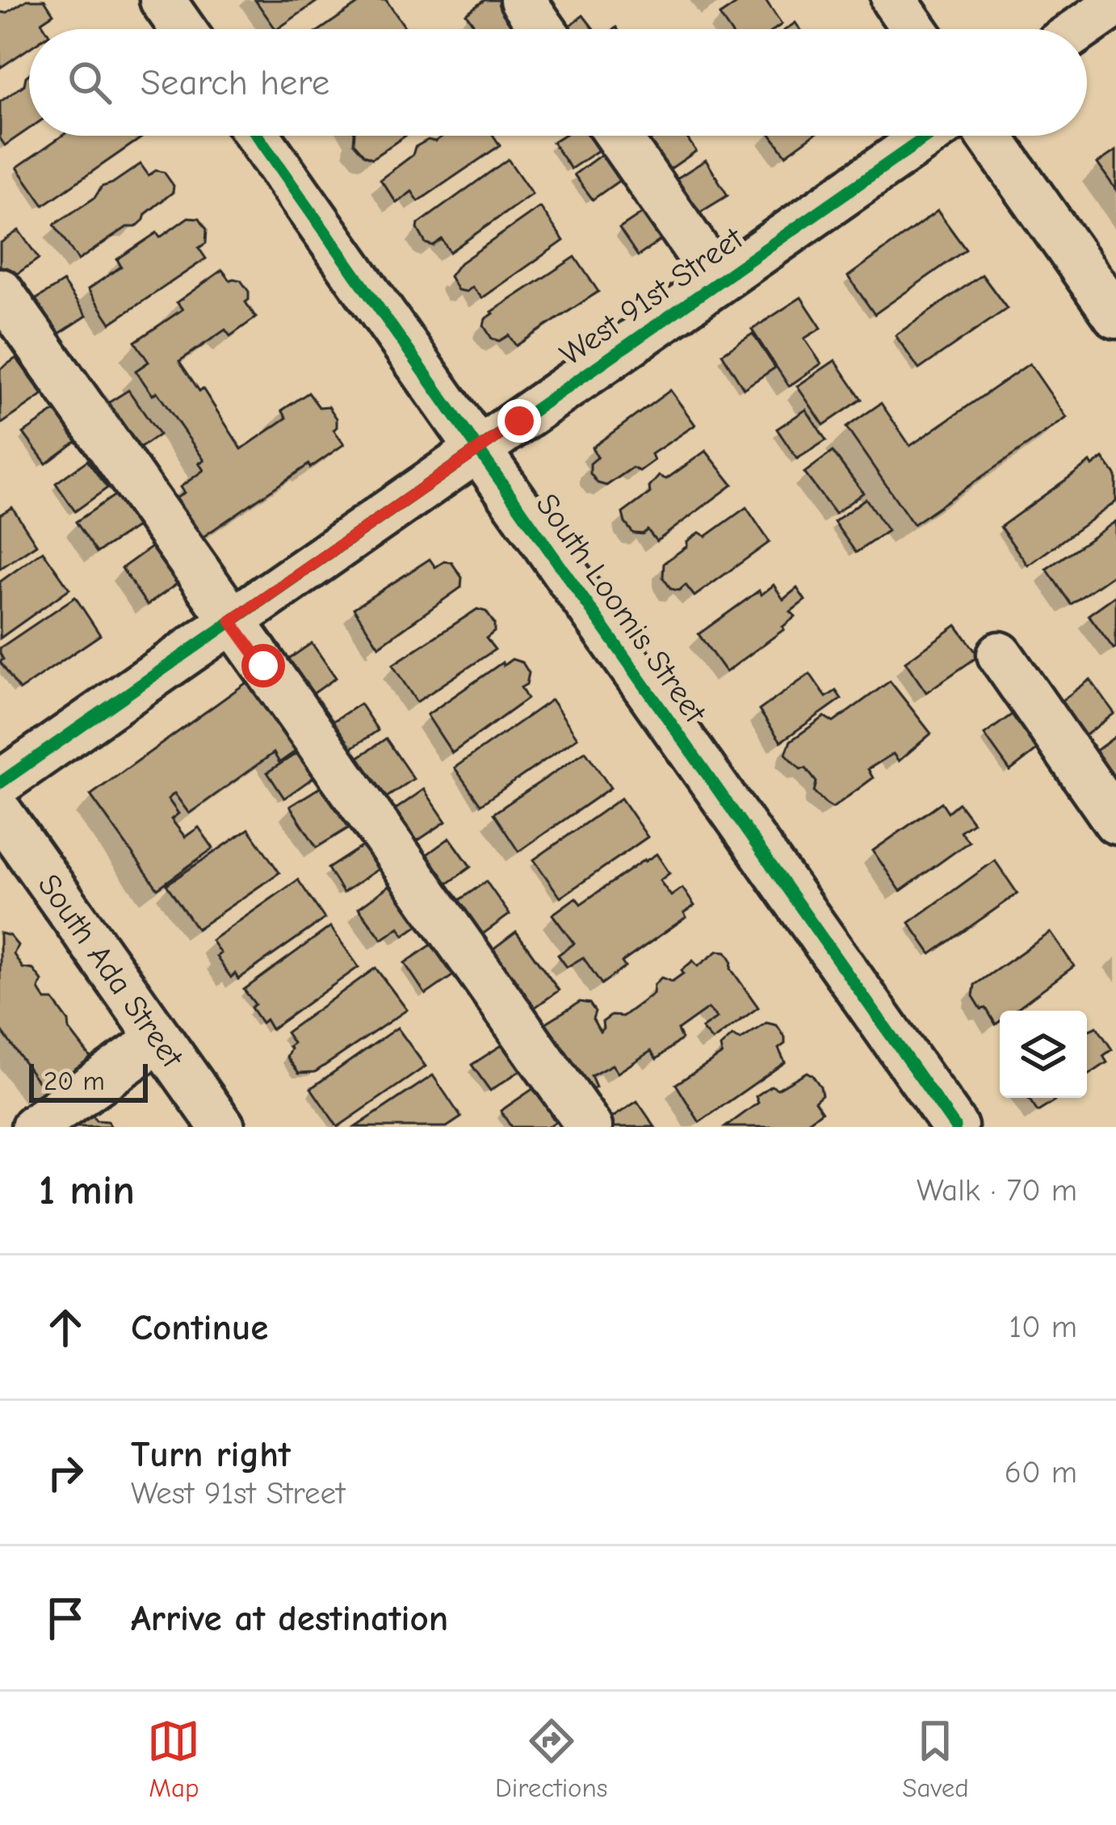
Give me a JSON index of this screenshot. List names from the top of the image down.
{
  "streets": {
    "street": ["West 91st Street", "South Loomis Street", "South Ada Street"]
  },
  "crossings": [
    ["West 91st Street", "South Loomis Street"]
  ],
  "scale_bar": "20 m",
  "page": {
    "search": "Search here",
    "scale": "20 m",
    "heading": ["1 min", "Walk · 70 m"],
    "list": [
      ["Continue", "10 m"],
      ["Turn right", "West 91st Street", "60 m"],
      "Arrive at destination"
    ],
    "nav": ["Map", "Directions", "Saved"]
  }
}
